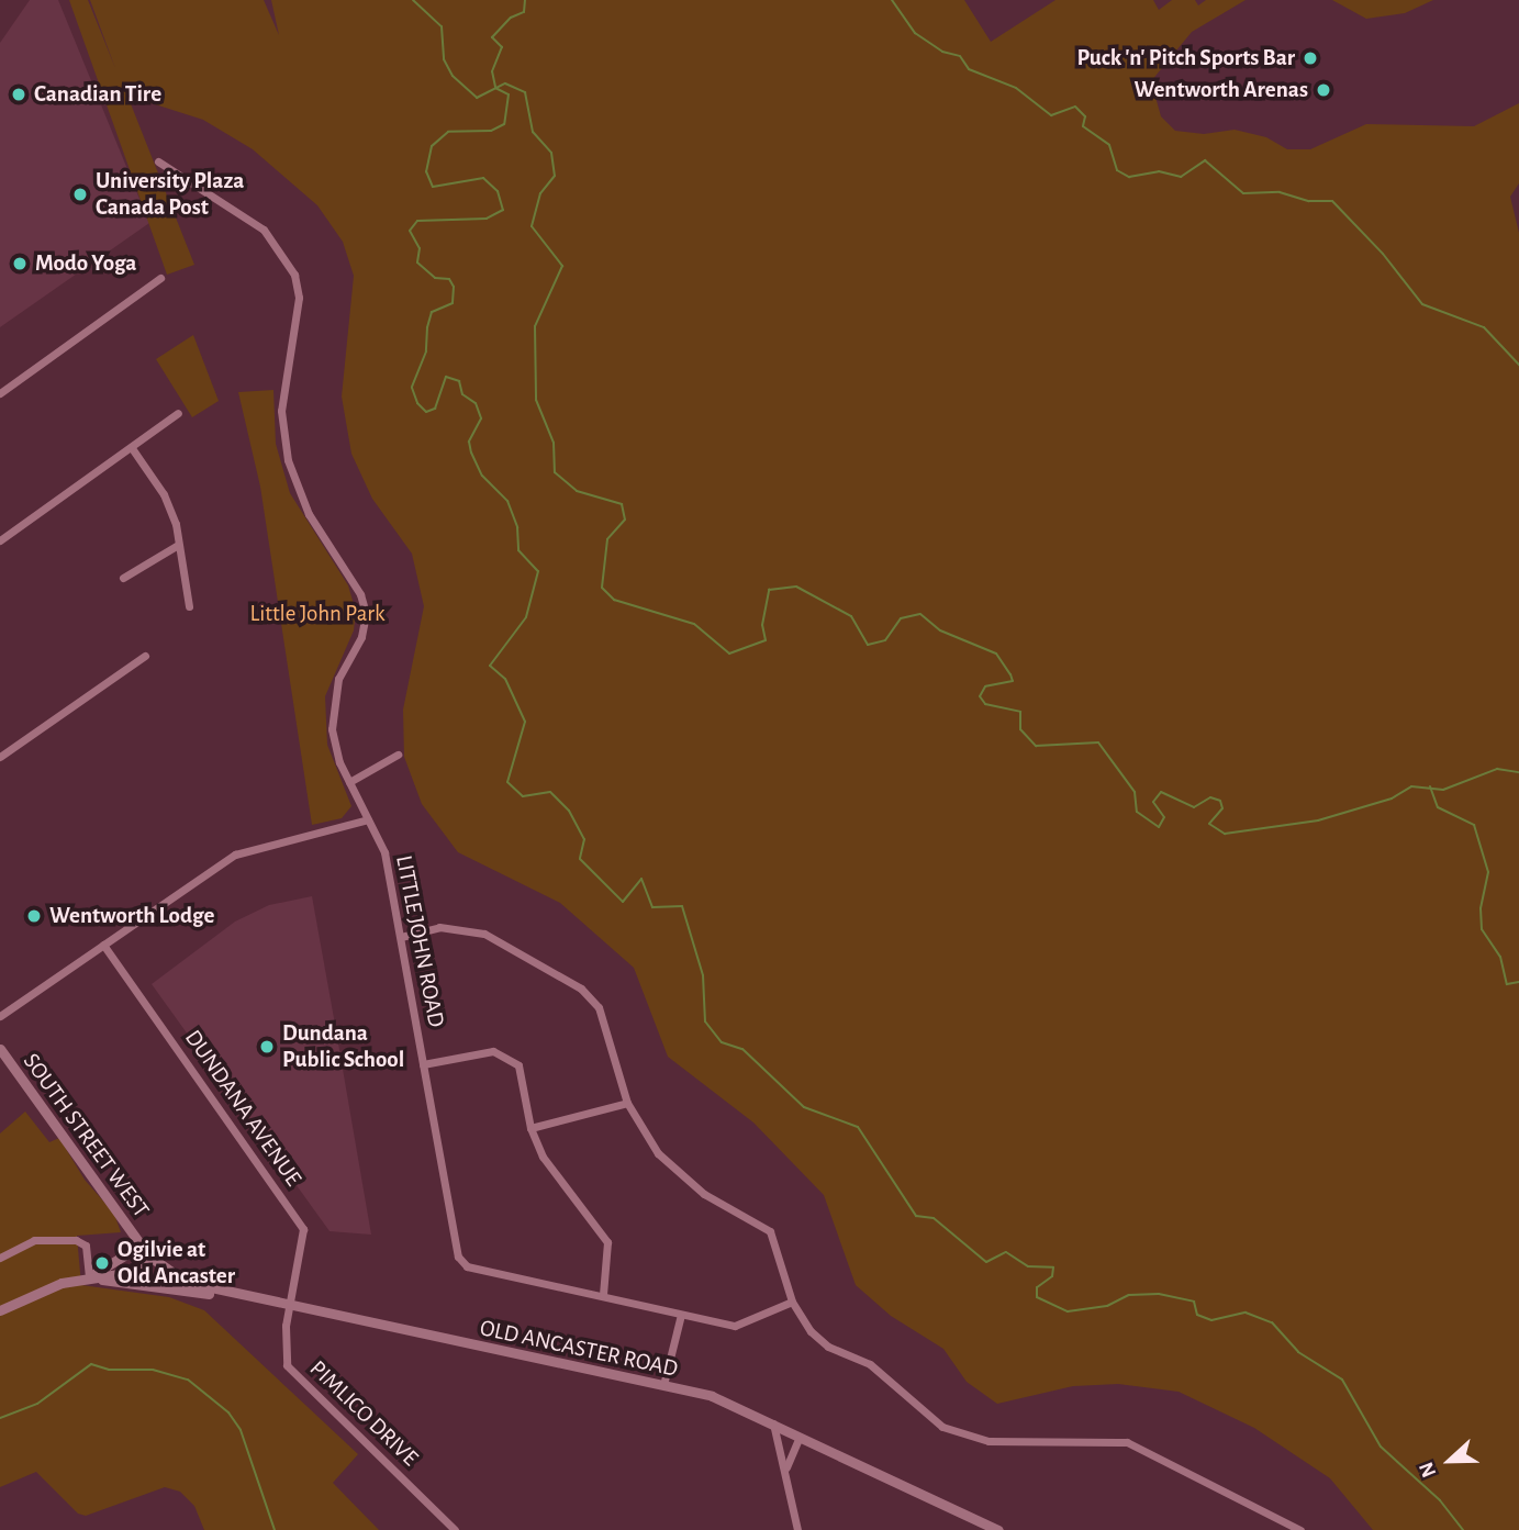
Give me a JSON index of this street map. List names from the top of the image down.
{
  "streets": {
    "street": [
      "LITTLE JOHN ROAD",
      "DUNDANA AVENUE",
      "SOUTH STREET WEST",
      "OLD ANCASTER ROAD",
      "PIMLICO DRIVE"
    ]
  },
  "crossings": [
    ["DUNDANA AVENUE", "OLD ANCASTER ROAD"],
    ["DUNDANA AVENUE", "PIMLICO DRIVE"],
    ["SOUTH STREET WEST", "OLD ANCASTER ROAD"],
    ["OLD ANCASTER ROAD", "PIMLICO DRIVE"]
  ],
  "parks": ["Little John Park"],
  "places": [
    "Puck 'n' Pitch Sports Bar",
    "Wentworth Arenas",
    "Canadian Tire",
    "University Plaza Canada Post",
    "Modo Yoga",
    "Wentworth Lodge",
    "Dundana Public School",
    "Ogilvie at Old Ancaster"
  ],
  "north": "left"
}
